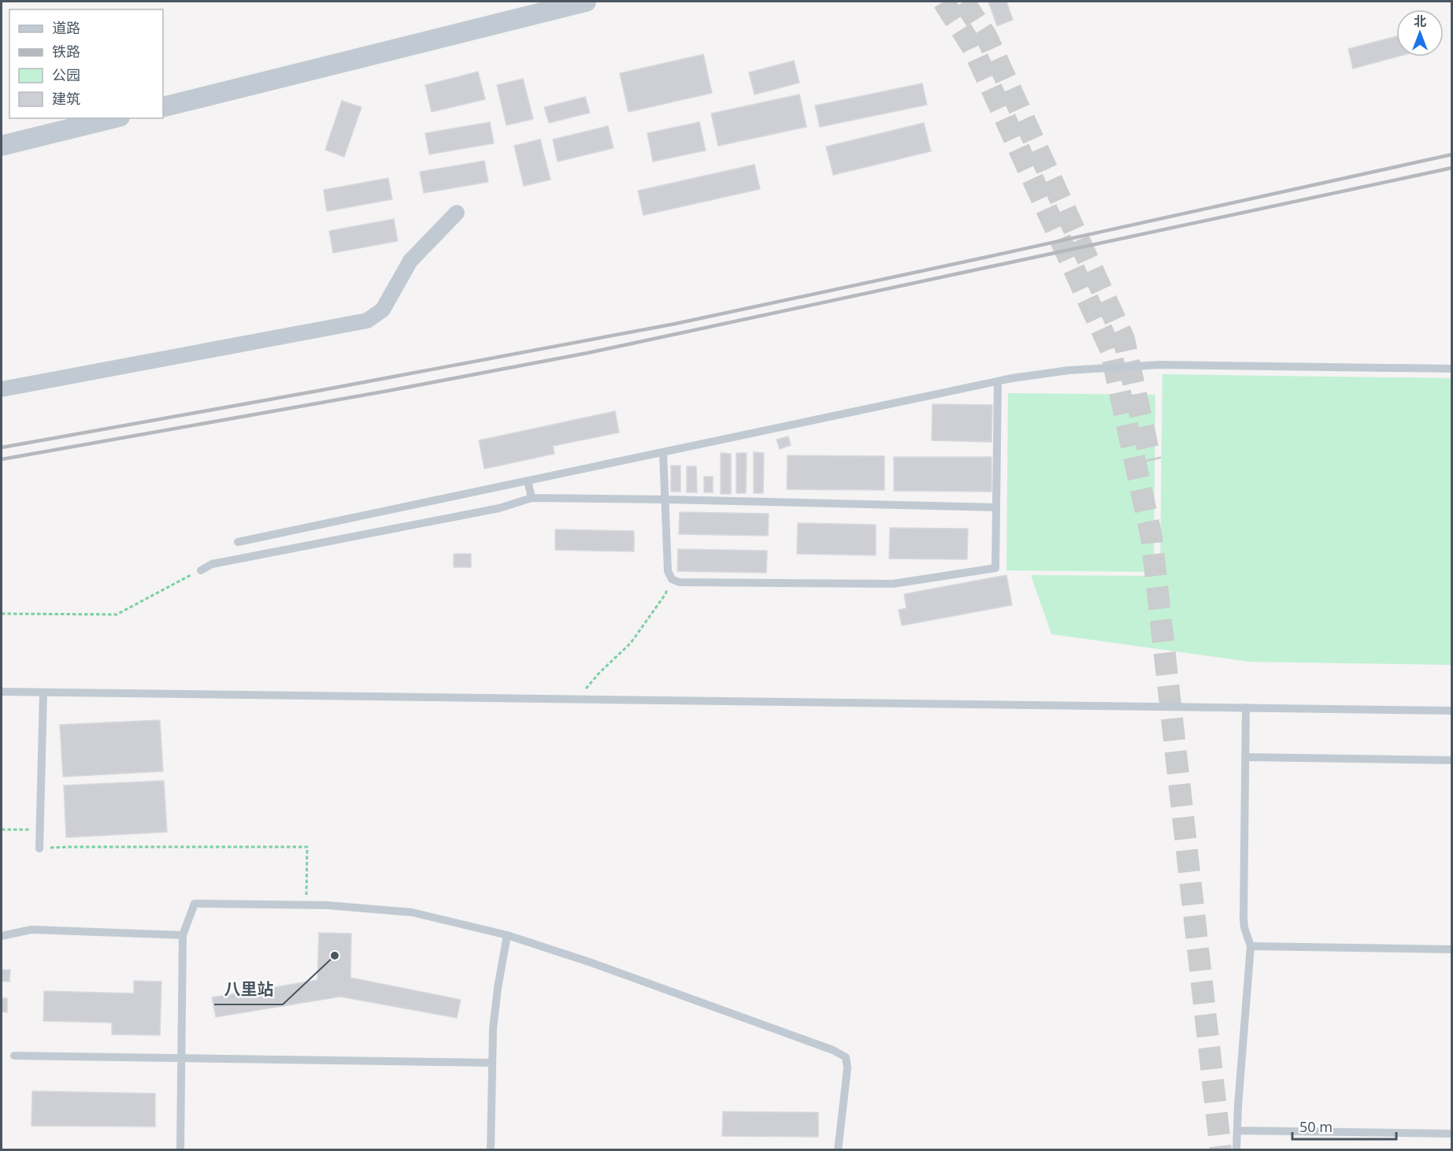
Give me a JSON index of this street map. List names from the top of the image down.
{
  "places": ["八里站"],
  "legend": [
    "道路",
    "铁路",
    "公园",
    "建筑"
  ],
  "scale_bar": "50 m",
  "north": "top"
}
